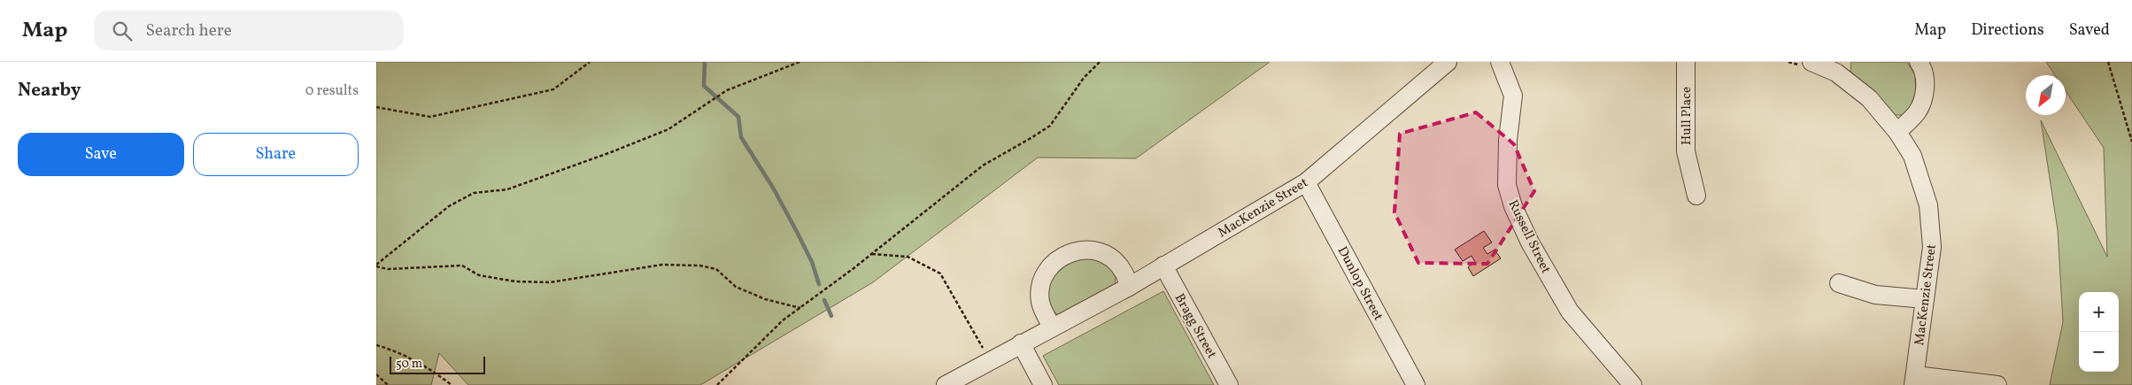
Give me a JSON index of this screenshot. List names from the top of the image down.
{
  "streets": {
    "street": [
      "Hull Place",
      "MacKenzie Street",
      "Russell Street",
      "Dunlop Street",
      "Bragg Street"
    ]
  },
  "crossings": [
    ["MacKenzie Street", "Dunlop Street"],
    ["MacKenzie Street", "Bragg Street"]
  ],
  "scale_bar": "50 m",
  "north": "bottom left",
  "page": {
    "header": "Map",
    "search": "Search here",
    "nav": ["Map", "Directions", "Saved"],
    "heading": ["Nearby", "0 results"],
    "buttons": ["Save", "Share"],
    "map_buttons": ["+", "−"],
    "scale": "50 m"
  }
}
